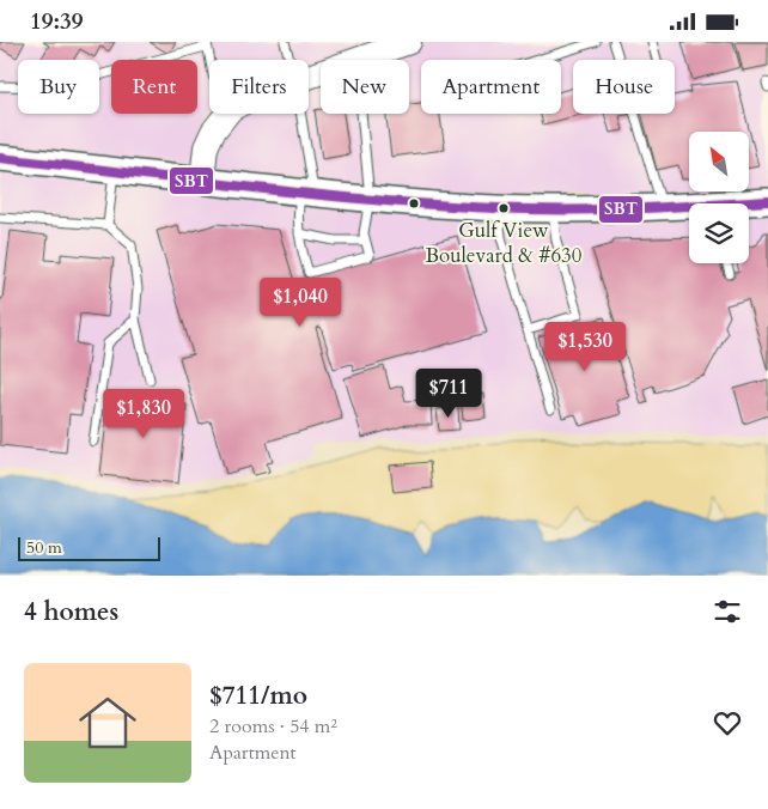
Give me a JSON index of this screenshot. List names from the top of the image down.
{
  "places": ["Gulf View Boulevard & #630"],
  "lines": ["transit line SBT"],
  "scale_bar": "50 m",
  "north": "top left",
  "page": {
    "status": "19:39",
    "chip": [
      "Buy",
      "Rent",
      "Filters",
      "New",
      "Apartment",
      "House"
    ],
    "price": [
      "$1,040",
      "$1,530",
      "$711",
      "$1,830"
    ],
    "scale": "50 m",
    "heading": "4 homes",
    "list": [
      {
        "name": "$711/mo",
        "note": "2 rooms · 54 m² · Apartment"
      }
    ]
  }
}
